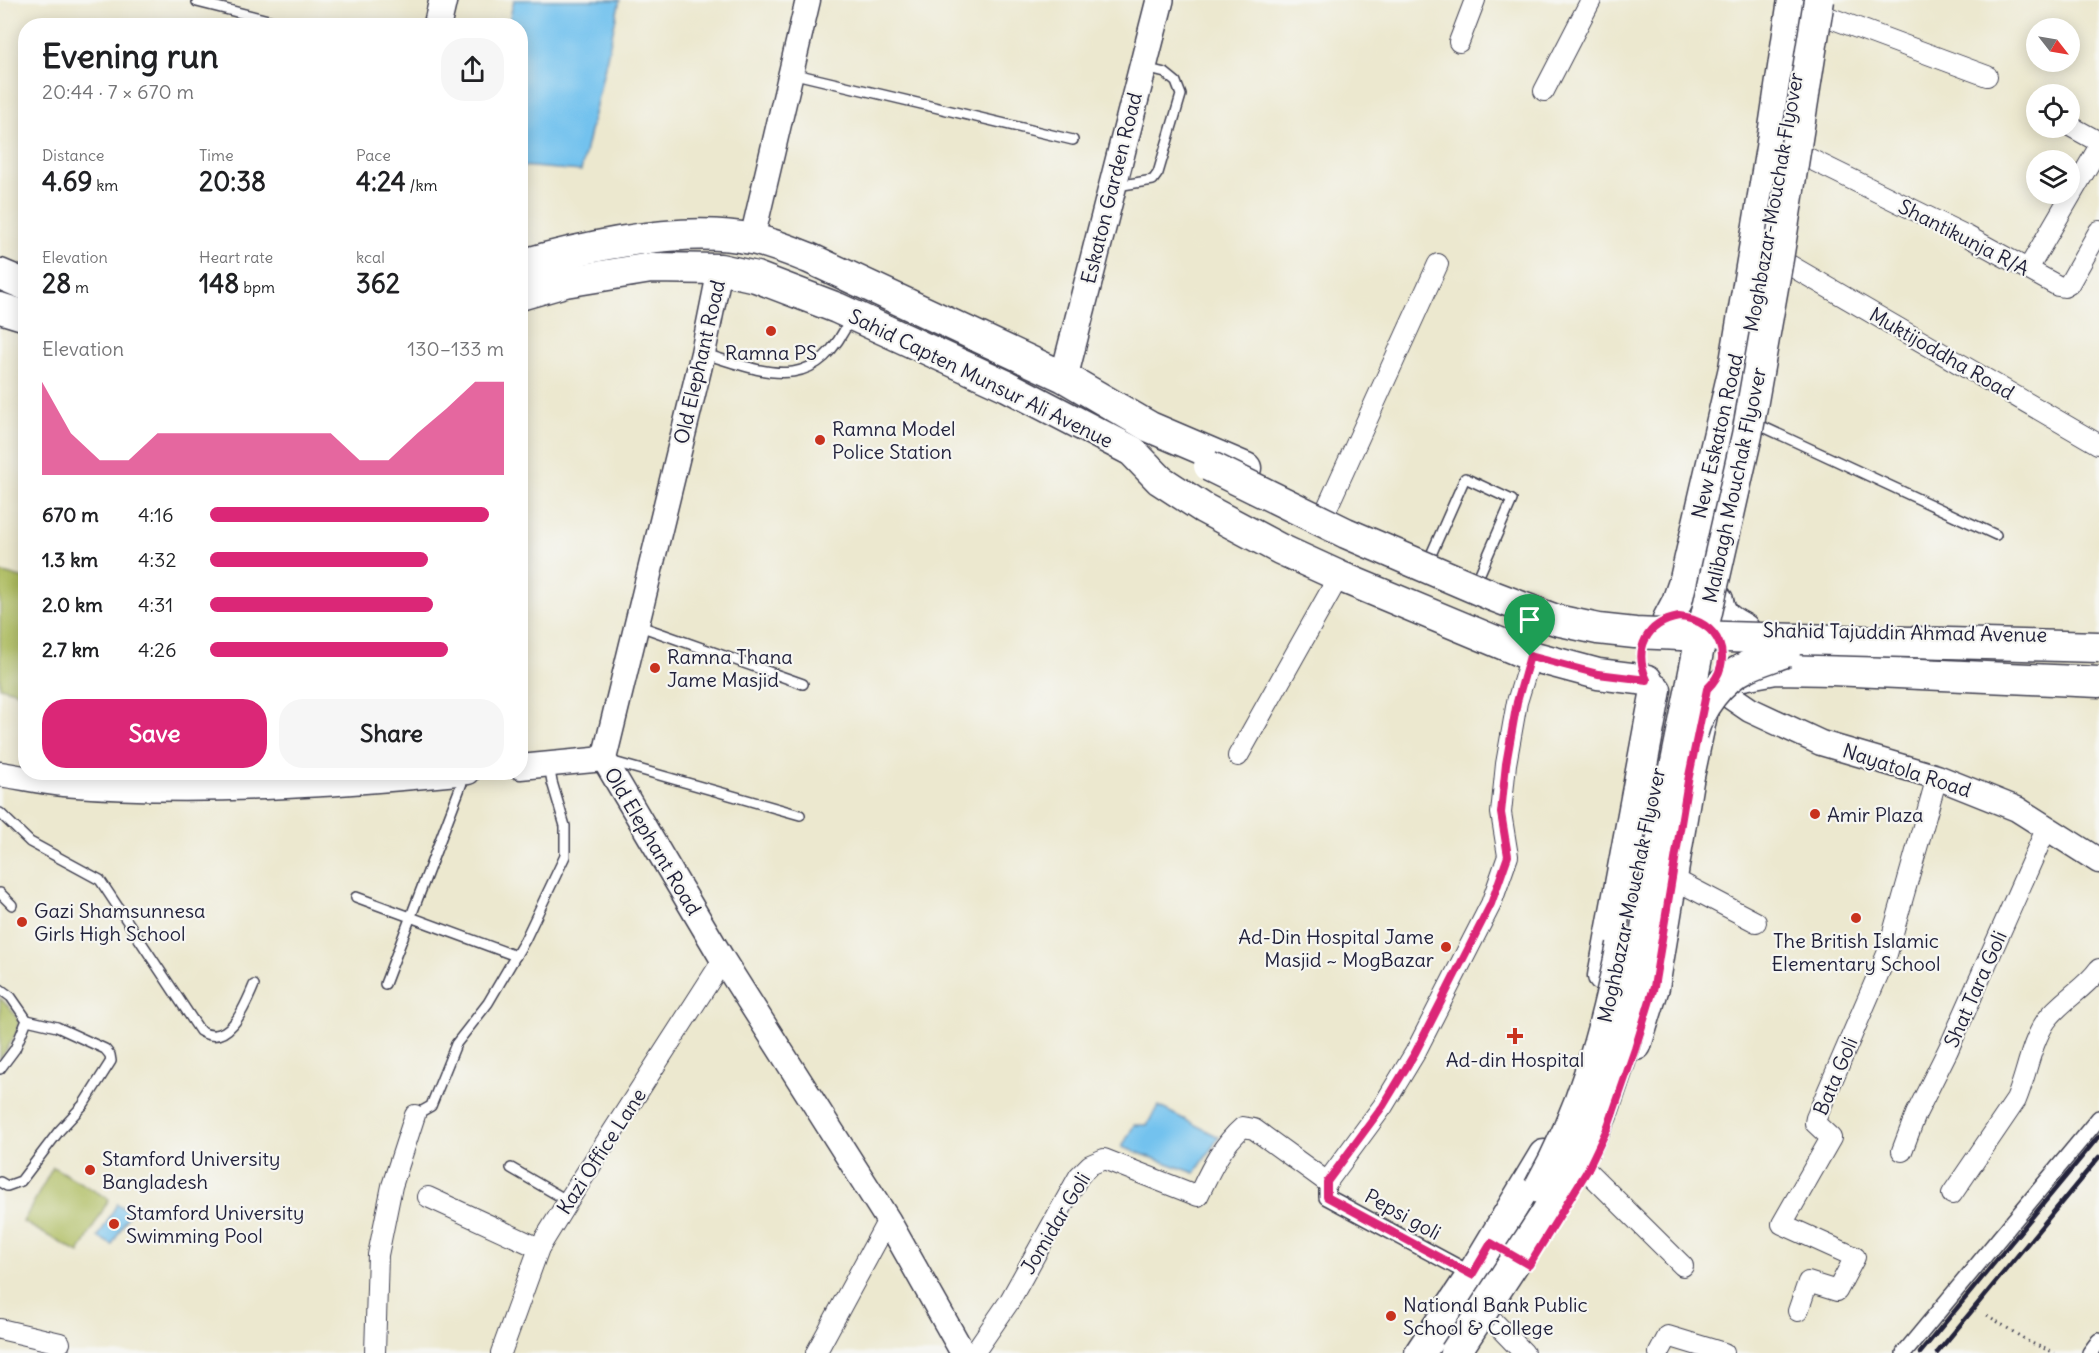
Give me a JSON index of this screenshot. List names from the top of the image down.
{
  "streets": {
    "main road": [
      "Eskaton Garden Road",
      "Moghbazar-Mouchak Flyover",
      "Sahid Capten Munsur Ali Avenue",
      "New Eskaton Road",
      "Malibagh Mouchak Flyover",
      "Shahid Tajuddin Ahmad Avenue"
    ],
    "street": [
      "Shantikunja R/A",
      "Muktijoddha Road",
      "Old Elephant Road",
      "Nayatola Road",
      "Shat Tara Goli",
      "Bata Goli",
      "Kazi Office Lane",
      "Pepsi goli",
      "Jomidar Goli"
    ]
  },
  "crossings": [
    ["Eskaton Garden Road", "Sahid Capten Munsur Ali Avenue"],
    ["Moghbazar-Mouchak Flyover", "New Eskaton Road"],
    ["Moghbazar-Mouchak Flyover", "Malibagh Mouchak Flyover"],
    ["Shantikunja R/A", "New Eskaton Road"],
    ["Muktijoddha Road", "New Eskaton Road"],
    ["Old Elephant Road", "Sahid Capten Munsur Ali Avenue"],
    ["Old Elephant Road", "Kazi Office Lane"],
    ["Sahid Capten Munsur Ali Avenue", "New Eskaton Road"],
    ["Sahid Capten Munsur Ali Avenue", "Shahid Tajuddin Ahmad Avenue"],
    ["Sahid Capten Munsur Ali Avenue", "Nayatola Road"],
    ["New Eskaton Road", "Malibagh Mouchak Flyover"],
    ["New Eskaton Road", "Shahid Tajuddin Ahmad Avenue"],
    ["New Eskaton Road", "Nayatola Road"],
    ["Shahid Tajuddin Ahmad Avenue", "Nayatola Road"],
    ["Nayatola Road", "Shat Tara Goli"],
    ["Nayatola Road", "Bata Goli"],
    ["Pepsi goli", "Jomidar Goli"]
  ],
  "places": {
    "other": [
      "Ramna PS",
      "Ramna Model Police Station",
      "Ramna Thana Jame Masjid",
      "Amir Plaza",
      "The British Islamic Elementary School",
      "Gazi Shamsunnesa Girls High School",
      "Ad-Din Hospital Jame Masjid ~ MogBazar",
      "Stamford University Bangladesh",
      "Stamford University Swimming Pool",
      "National Bank Public School & College"
    ],
    "health": ["Ad-din Hospital"]
  },
  "north": "bottom right",
  "page": {
    "heading": ["Evening run", "20:44 · 7 × 670 m"],
    "stats": [
      ["Distance", "4.69 km"],
      ["Time", "20:38"],
      ["Pace", "4:24 /km"],
      ["Elevation", "28 m"],
      ["Heart rate", "148 bpm"],
      ["kcal", "362"]
    ],
    "chart": ["Elevation", "130–133 m"],
    "list": [
      {
        "name": "670 m",
        "note": "4:16"
      },
      {
        "name": "1.3 km",
        "note": "4:32"
      },
      {
        "name": "2.0 km",
        "note": "4:31"
      },
      {
        "name": "2.7 km",
        "note": "4:26"
      }
    ],
    "buttons": ["Save", "Share"]
  }
}
